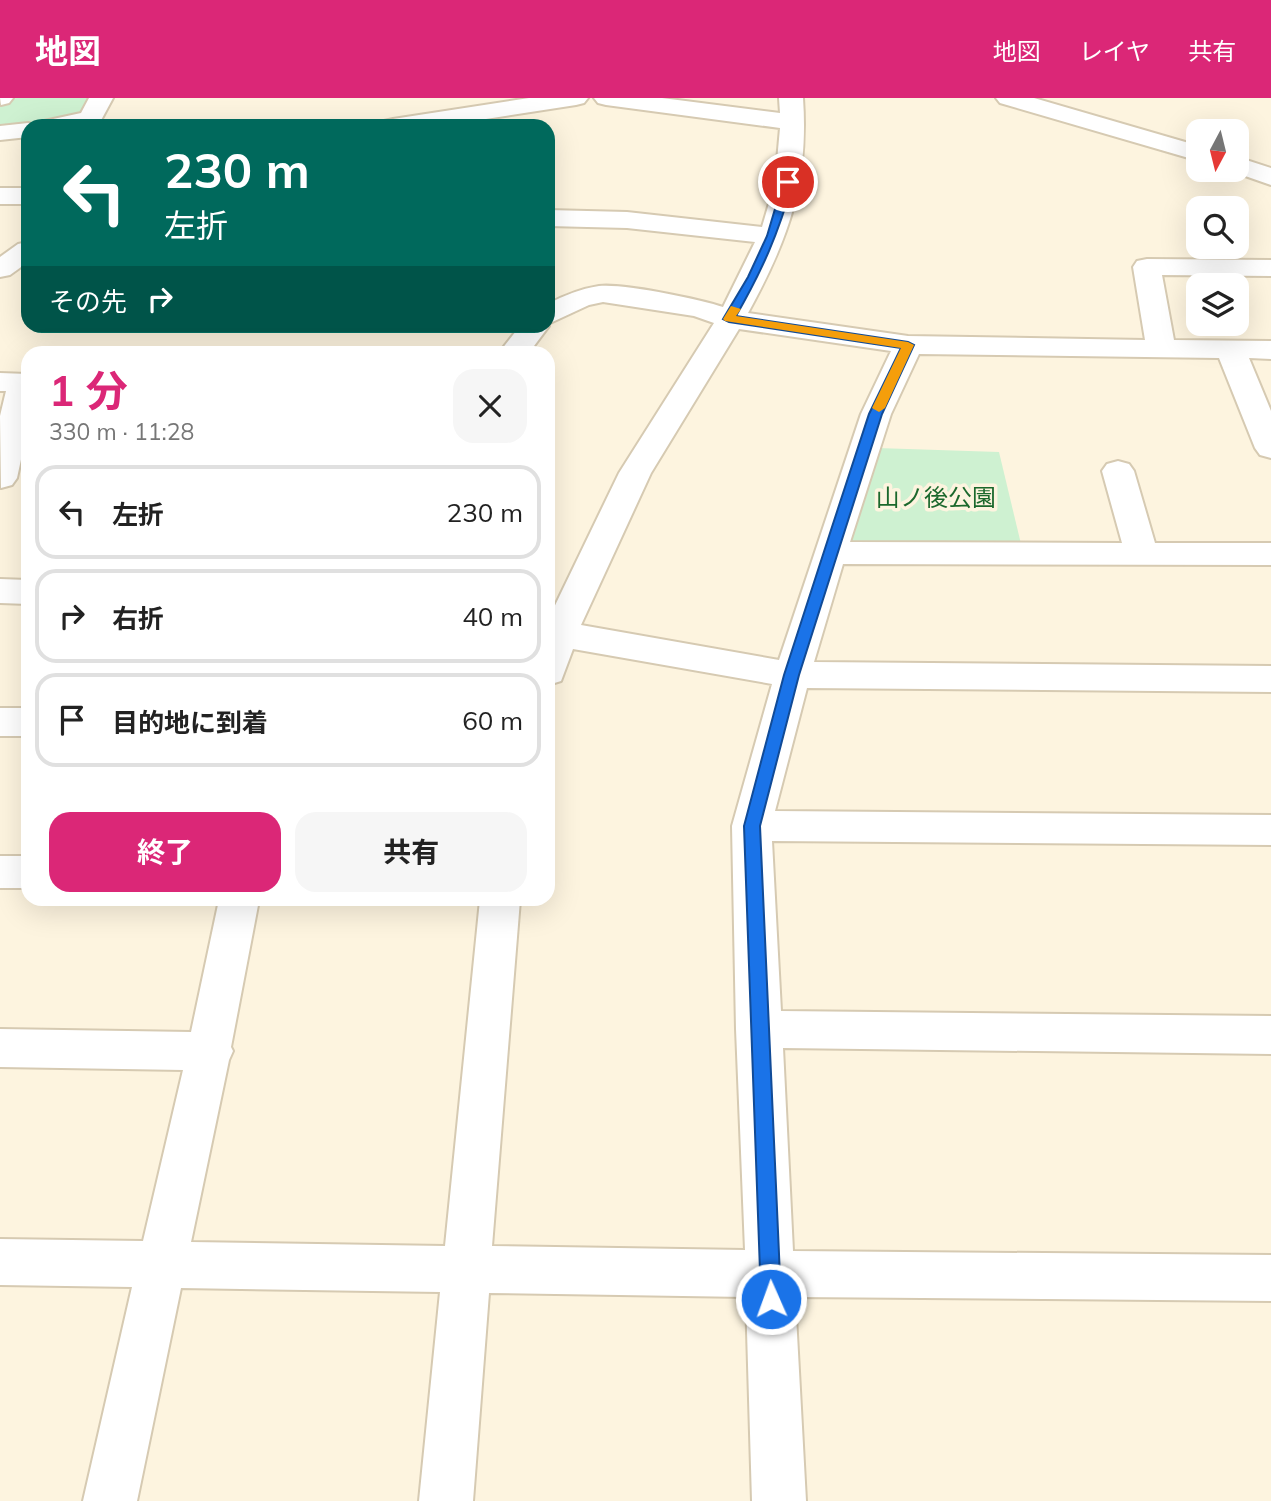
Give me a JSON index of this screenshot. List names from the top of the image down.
{
  "parks": ["山ノ後公園"],
  "north": "bottom",
  "page": {
    "header": "地図",
    "nav": ["地図", "レイヤ", "共有"],
    "turn": ["230 m", "左折"],
    "then": "その先",
    "heading": ["1 分", "330 m · 11:28"],
    "list": [
      {
        "name": "左折",
        "value": "230 m"
      },
      {
        "name": "右折",
        "value": "40 m"
      },
      {
        "name": "目的地に到着",
        "value": "60 m"
      }
    ],
    "buttons": ["終了", "共有"]
  }
}
